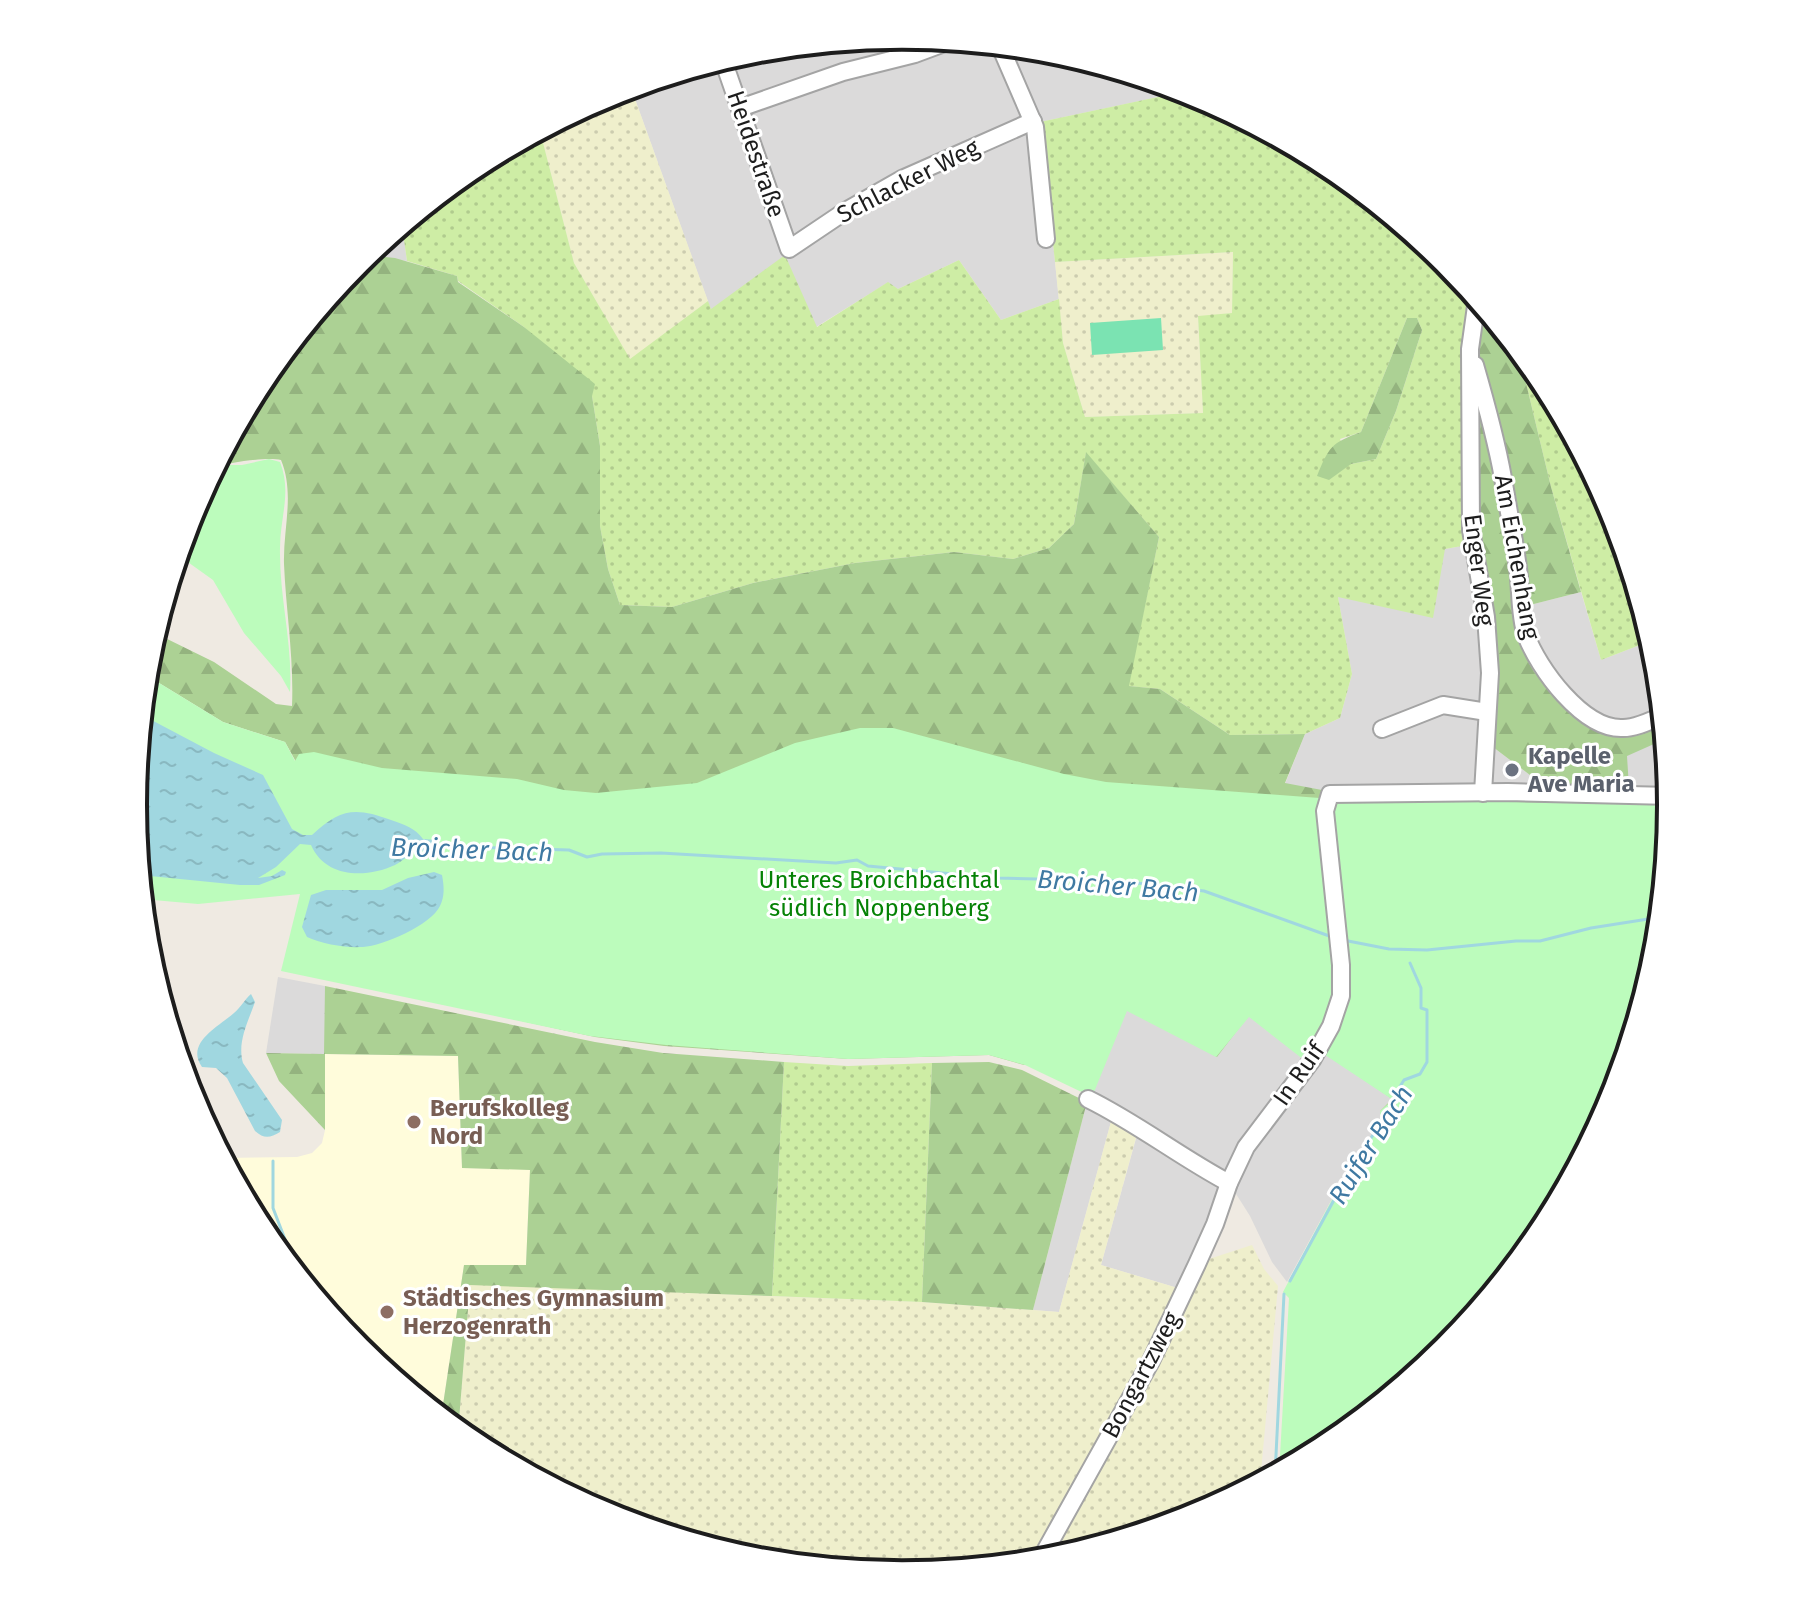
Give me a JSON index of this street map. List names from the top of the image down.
{
  "streets": {
    "street": [
      "Heidestraße",
      "Schlacker Weg",
      "Am Eichenhang",
      "Enger Weg",
      "In Ruif",
      "Bongartzweg"
    ]
  },
  "crossings": [
    ["Heidestraße", "Schlacker Weg"],
    ["Am Eichenhang", "Enger Weg"],
    ["Enger Weg", "In Ruif"],
    ["In Ruif", "Bongartzweg"]
  ],
  "water": ["Broicher Bach", "Ruifer Bach"],
  "parks": ["Unteres Broichbachtal südlich Noppenberg"],
  "places": ["Kapelle Ave Maria", "Berufskolleg Nord", "Städtisches Gymnasium Herzogenrath"]
}
